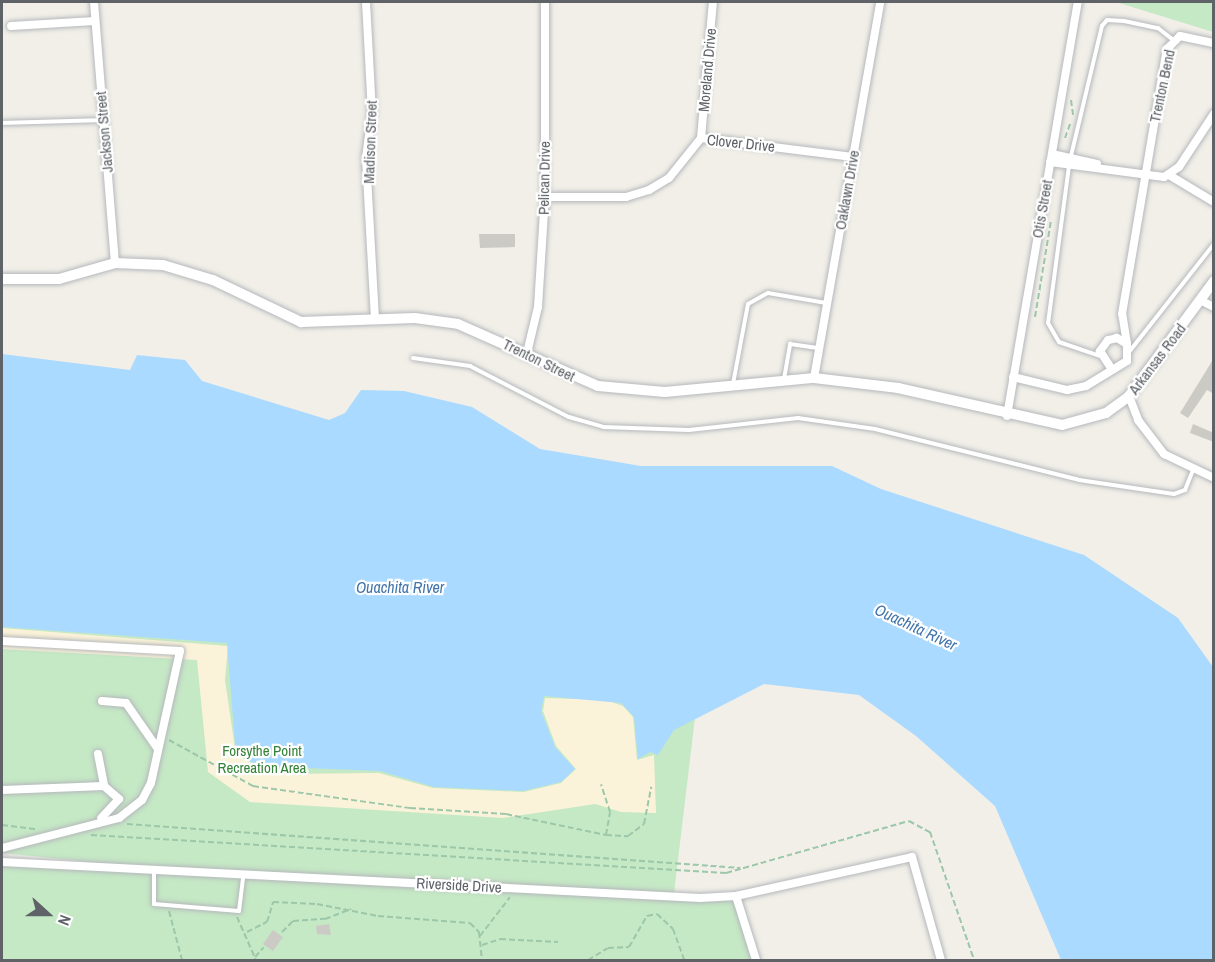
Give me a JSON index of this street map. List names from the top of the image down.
{
  "streets": {
    "street": [
      "Moreland Drive",
      "Trenton Bend",
      "Jackson Street",
      "Madison Street",
      "Clover Drive",
      "Pelican Drive",
      "Oaklawn Drive",
      "Otis Street",
      "Arkansas Road",
      "Trenton Street",
      "Riverside Drive"
    ]
  },
  "crossings": [
    ["Moreland Drive", "Clover Drive"],
    ["Jackson Street", "Trenton Street"],
    ["Madison Street", "Trenton Street"],
    ["Clover Drive", "Pelican Drive"],
    ["Clover Drive", "Oaklawn Drive"],
    ["Pelican Drive", "Trenton Street"],
    ["Oaklawn Drive", "Trenton Street"],
    ["Otis Street", "Trenton Street"],
    ["Arkansas Road", "Trenton Street"]
  ],
  "water": ["Ouachita River"],
  "parks": ["Forsythe Point Recreation Area"],
  "north": "right"
}
